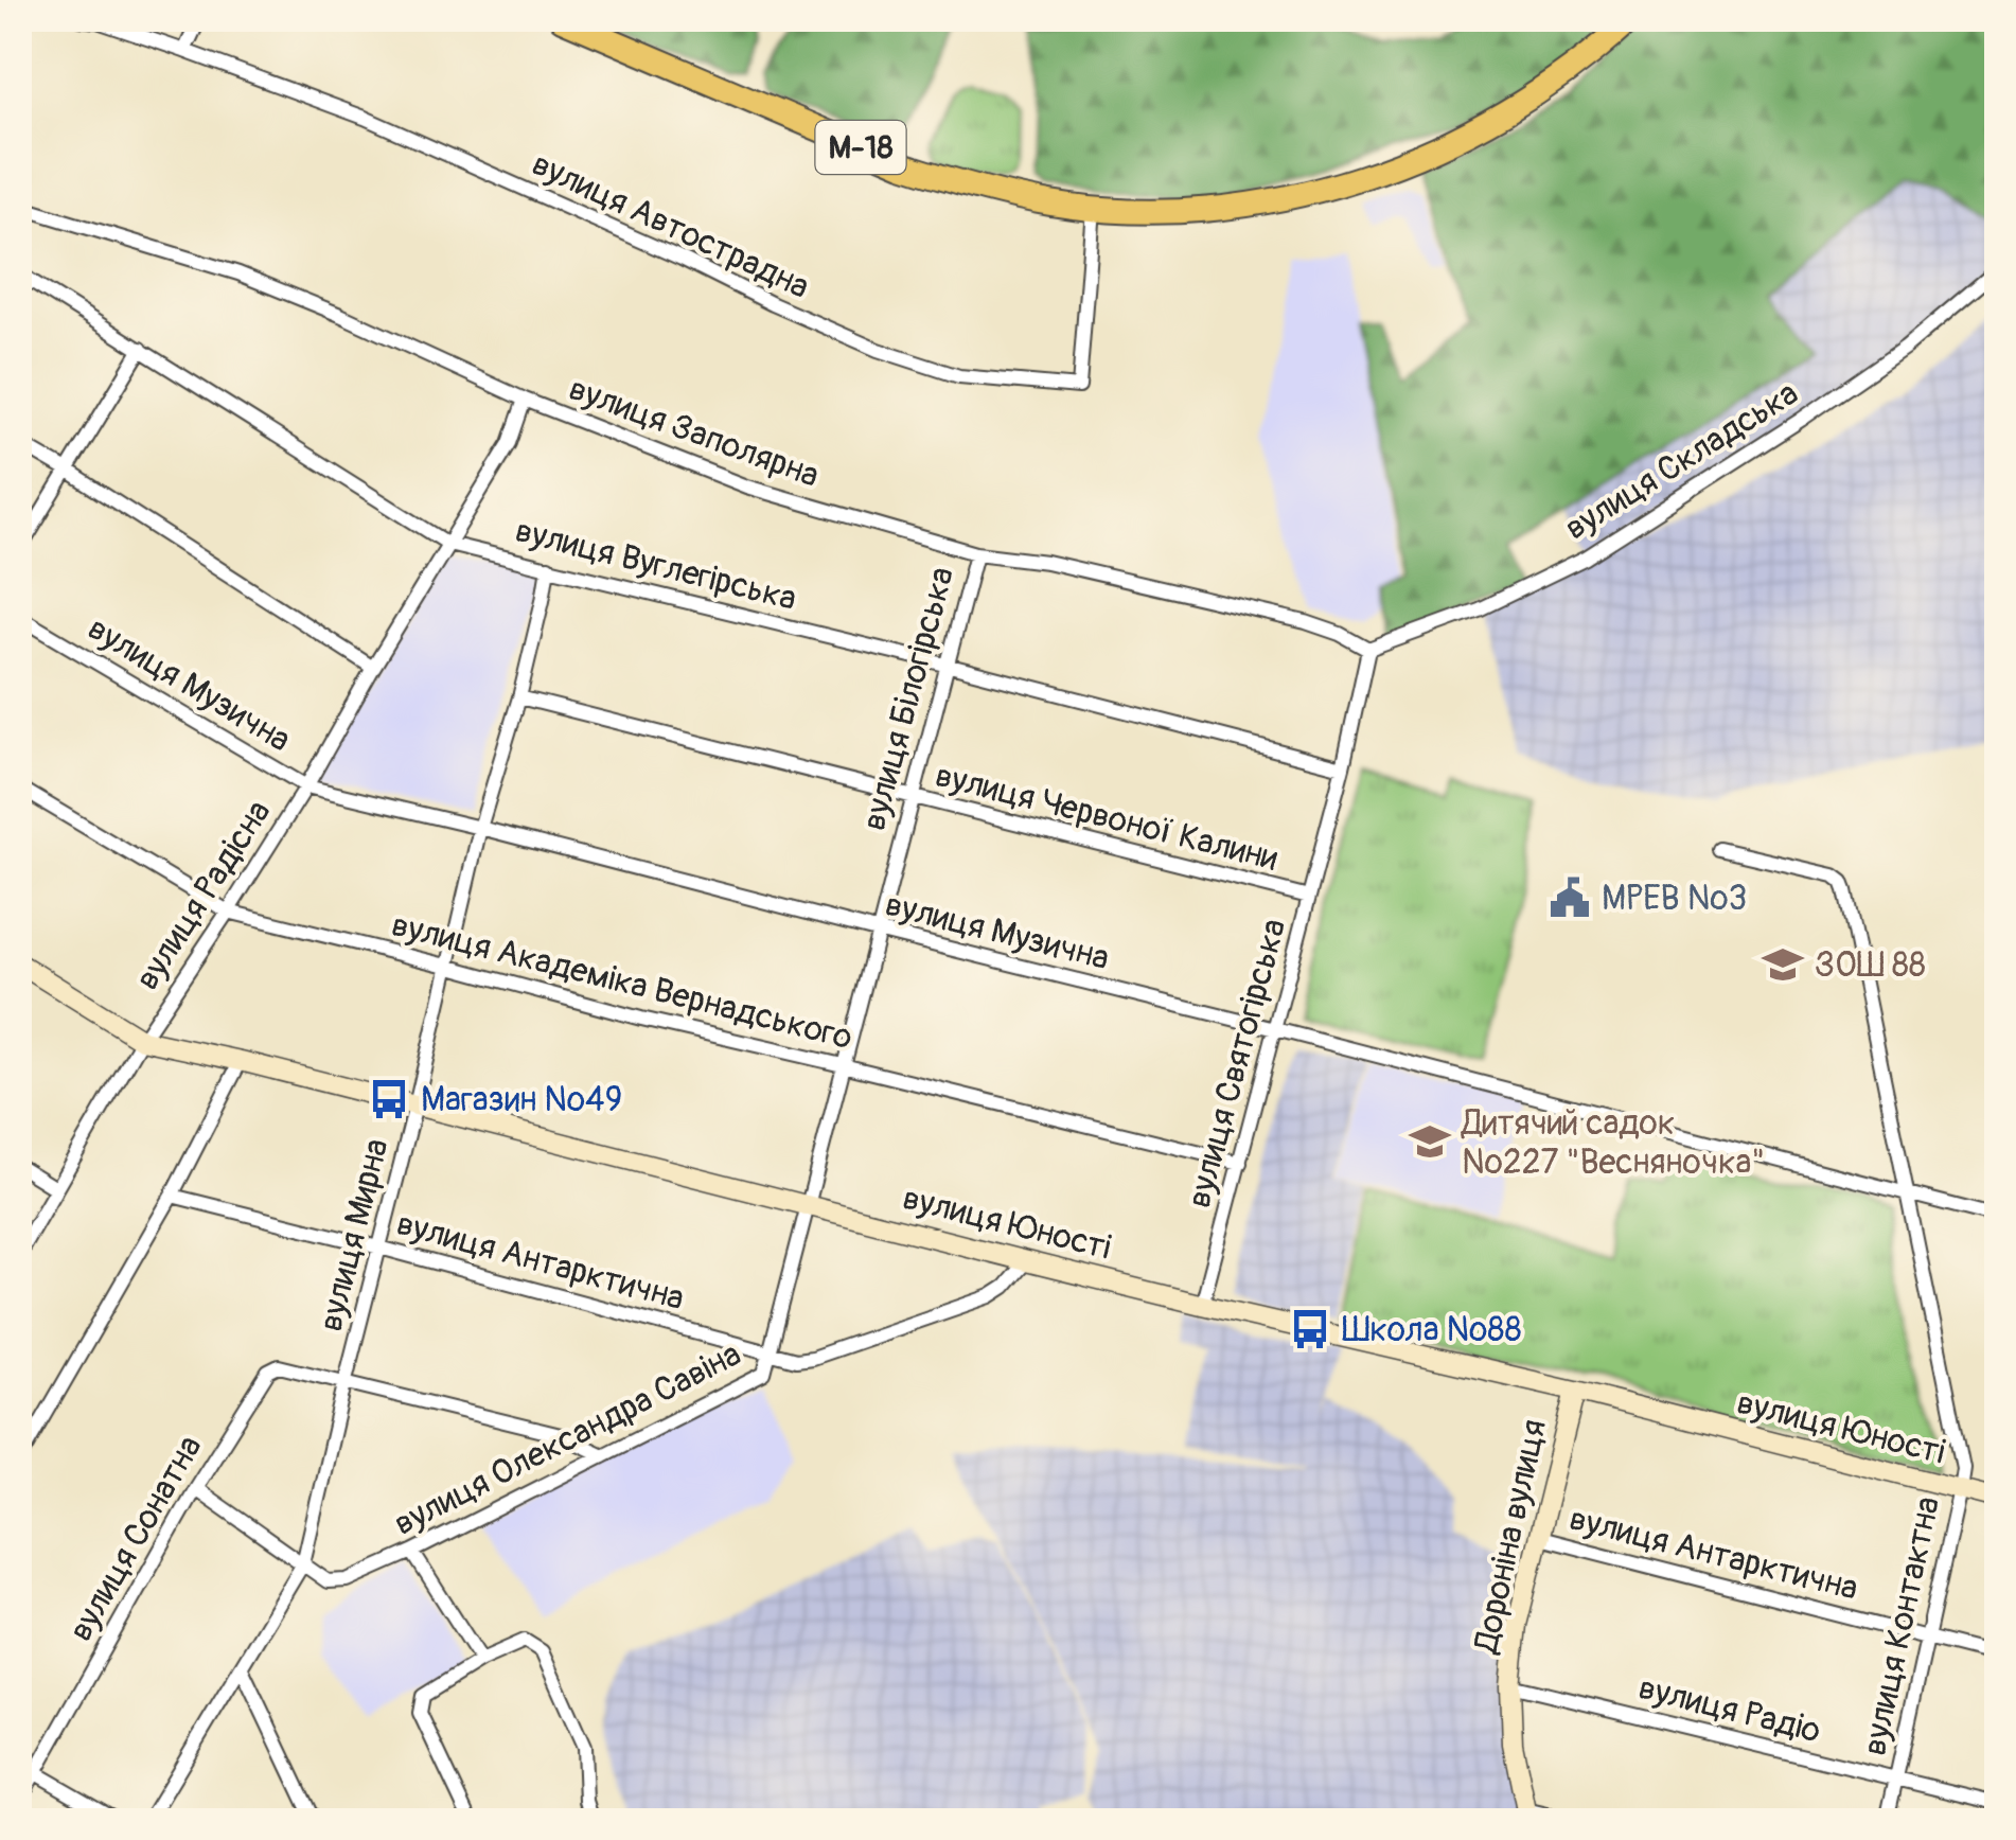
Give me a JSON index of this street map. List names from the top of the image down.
{
  "streets": {
    "highway": ["М-18"],
    "street": [
      "вулиця Автострадна",
      "вулиця Заполярна",
      "вулиця Складська",
      "вулиця Вуглегірська",
      "вулиця Музична",
      "вулиця Білогірська",
      "вулиця Червоної Калини",
      "вулиця Радісна",
      "вулиця Академіка Вернадського",
      "вулиця Святогірська",
      "вулиця Юності",
      "вулиця Мирна",
      "вулиця Антарктична",
      "вулиця Олександра Савіна",
      "Дороніна вулиця",
      "вулиця Сонатна",
      "вулиця Контактна",
      "вулиця Радіо"
    ]
  },
  "crossings": [
    ["М-18", "вулиця Автострадна"],
    ["вулиця Заполярна", "вулиця Складська"],
    ["вулиця Заполярна", "вулиця Білогірська"],
    ["вулиця Заполярна", "вулиця Радісна"],
    ["вулиця Заполярна", "вулиця Святогірська"],
    ["вулиця Складська", "вулиця Святогірська"],
    ["вулиця Вуглегірська", "вулиця Білогірська"],
    ["вулиця Вуглегірська", "вулиця Радісна"],
    ["вулиця Вуглегірська", "вулиця Святогірська"],
    ["вулиця Вуглегірська", "вулиця Мирна"],
    ["вулиця Музична", "вулиця Білогірська"],
    ["вулиця Музична", "вулиця Радісна"],
    ["вулиця Музична", "вулиця Святогірська"],
    ["вулиця Музична", "вулиця Мирна"],
    ["вулиця Музична", "вулиця Контактна"],
    ["вулиця Білогірська", "вулиця Червоної Калини"],
    ["вулиця Білогірська", "вулиця Академіка Вернадського"],
    ["вулиця Білогірська", "вулиця Юності"],
    ["вулиця Білогірська", "вулиця Антарктична"],
    ["вулиця Білогірська", "вулиця Олександра Савіна"],
    ["вулиця Червоної Калини", "вулиця Святогірська"],
    ["вулиця Червоної Калини", "вулиця Мирна"],
    ["вулиця Радісна", "вулиця Академіка Вернадського"],
    ["вулиця Радісна", "вулиця Юності"],
    ["вулиця Академіка Вернадського", "вулиця Святогірська"],
    ["вулиця Академіка Вернадського", "вулиця Мирна"],
    ["вулиця Святогірська", "вулиця Юності"],
    ["вулиця Юності", "вулиця Мирна"],
    ["вулиця Юності", "вулиця Олександра Савіна"],
    ["вулиця Юності", "Дороніна вулиця"],
    ["вулиця Юності", "вулиця Контактна"],
    ["вулиця Мирна", "вулиця Антарктична"],
    ["вулиця Мирна", "вулиця Олександра Савіна"],
    ["вулиця Мирна", "вулиця Сонатна"],
    ["вулиця Антарктична", "вулиця Олександра Савіна"],
    ["вулиця Антарктична", "Дороніна вулиця"],
    ["вулиця Антарктична", "вулиця Контактна"],
    ["вулиця Олександра Савіна", "вулиця Сонатна"],
    ["Дороніна вулиця", "вулиця Радіо"],
    ["вулиця Контактна", "вулиця Радіо"]
  ],
  "places": {
    "public building": ["МРЕВ №3"],
    "school or university": ["ЗОШ 88", "Дитячий садок №227 \"Весняночка\""],
    "bus stop": ["Магазин №49", "Школа №88"]
  }
}
